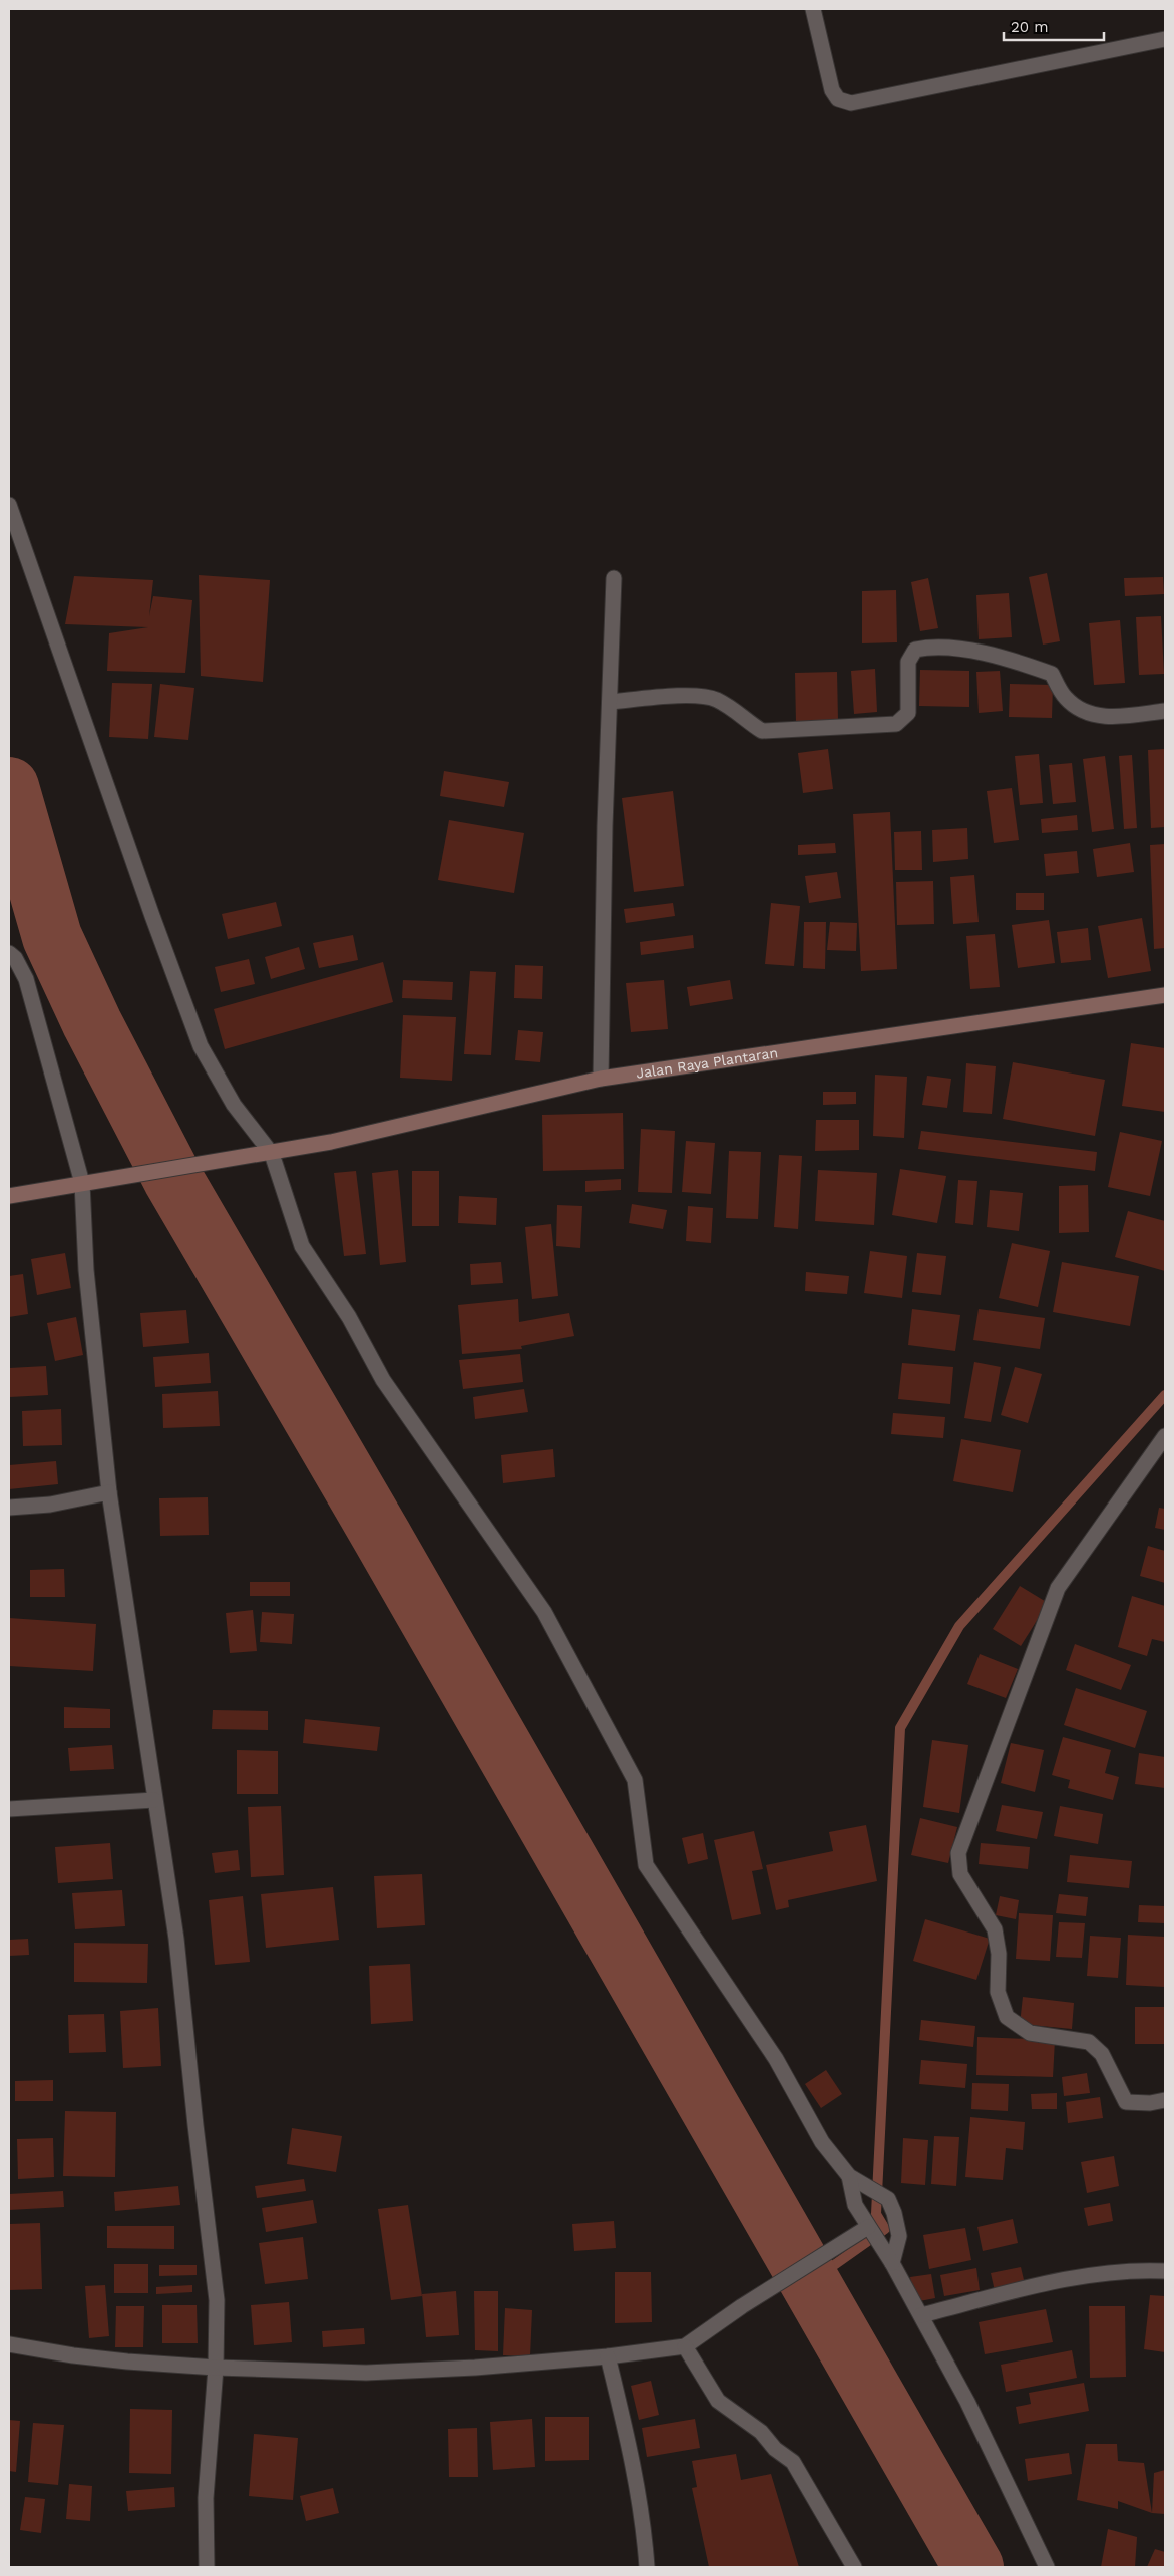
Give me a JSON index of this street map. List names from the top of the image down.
{
  "streets": {
    "main road": ["Jalan Raya Plantaran"]
  },
  "scale_bar": "20 m"
}
